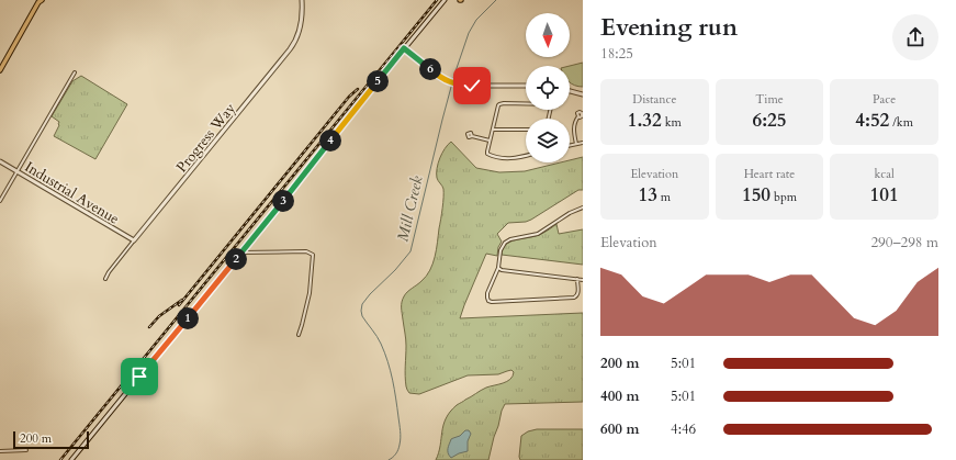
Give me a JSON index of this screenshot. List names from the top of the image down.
{
  "streets": {
    "street": ["Progress Way", "Industrial Avenue"]
  },
  "crossings": [
    ["Progress Way", "Industrial Avenue"]
  ],
  "water": ["Mill Creek"],
  "scale_bar": "200 m",
  "north": "bottom",
  "page": {
    "heading": ["Evening run", "18:25"],
    "pins": [
      "6",
      "5",
      "4",
      "3",
      "2",
      "1"
    ],
    "stats": [
      ["Distance", "1.32 km"],
      ["Time", "6:25"],
      ["Pace", "4:52 /km"],
      ["Elevation", "13 m"],
      ["Heart rate", "150 bpm"],
      ["kcal", "101"]
    ],
    "chart": ["Elevation", "290–298 m"],
    "list": [
      {
        "name": "200 m",
        "note": "5:01"
      },
      {
        "name": "400 m",
        "note": "5:01"
      },
      {
        "name": "600 m",
        "note": "4:46"
      }
    ],
    "scale": "200 m"
  }
}
